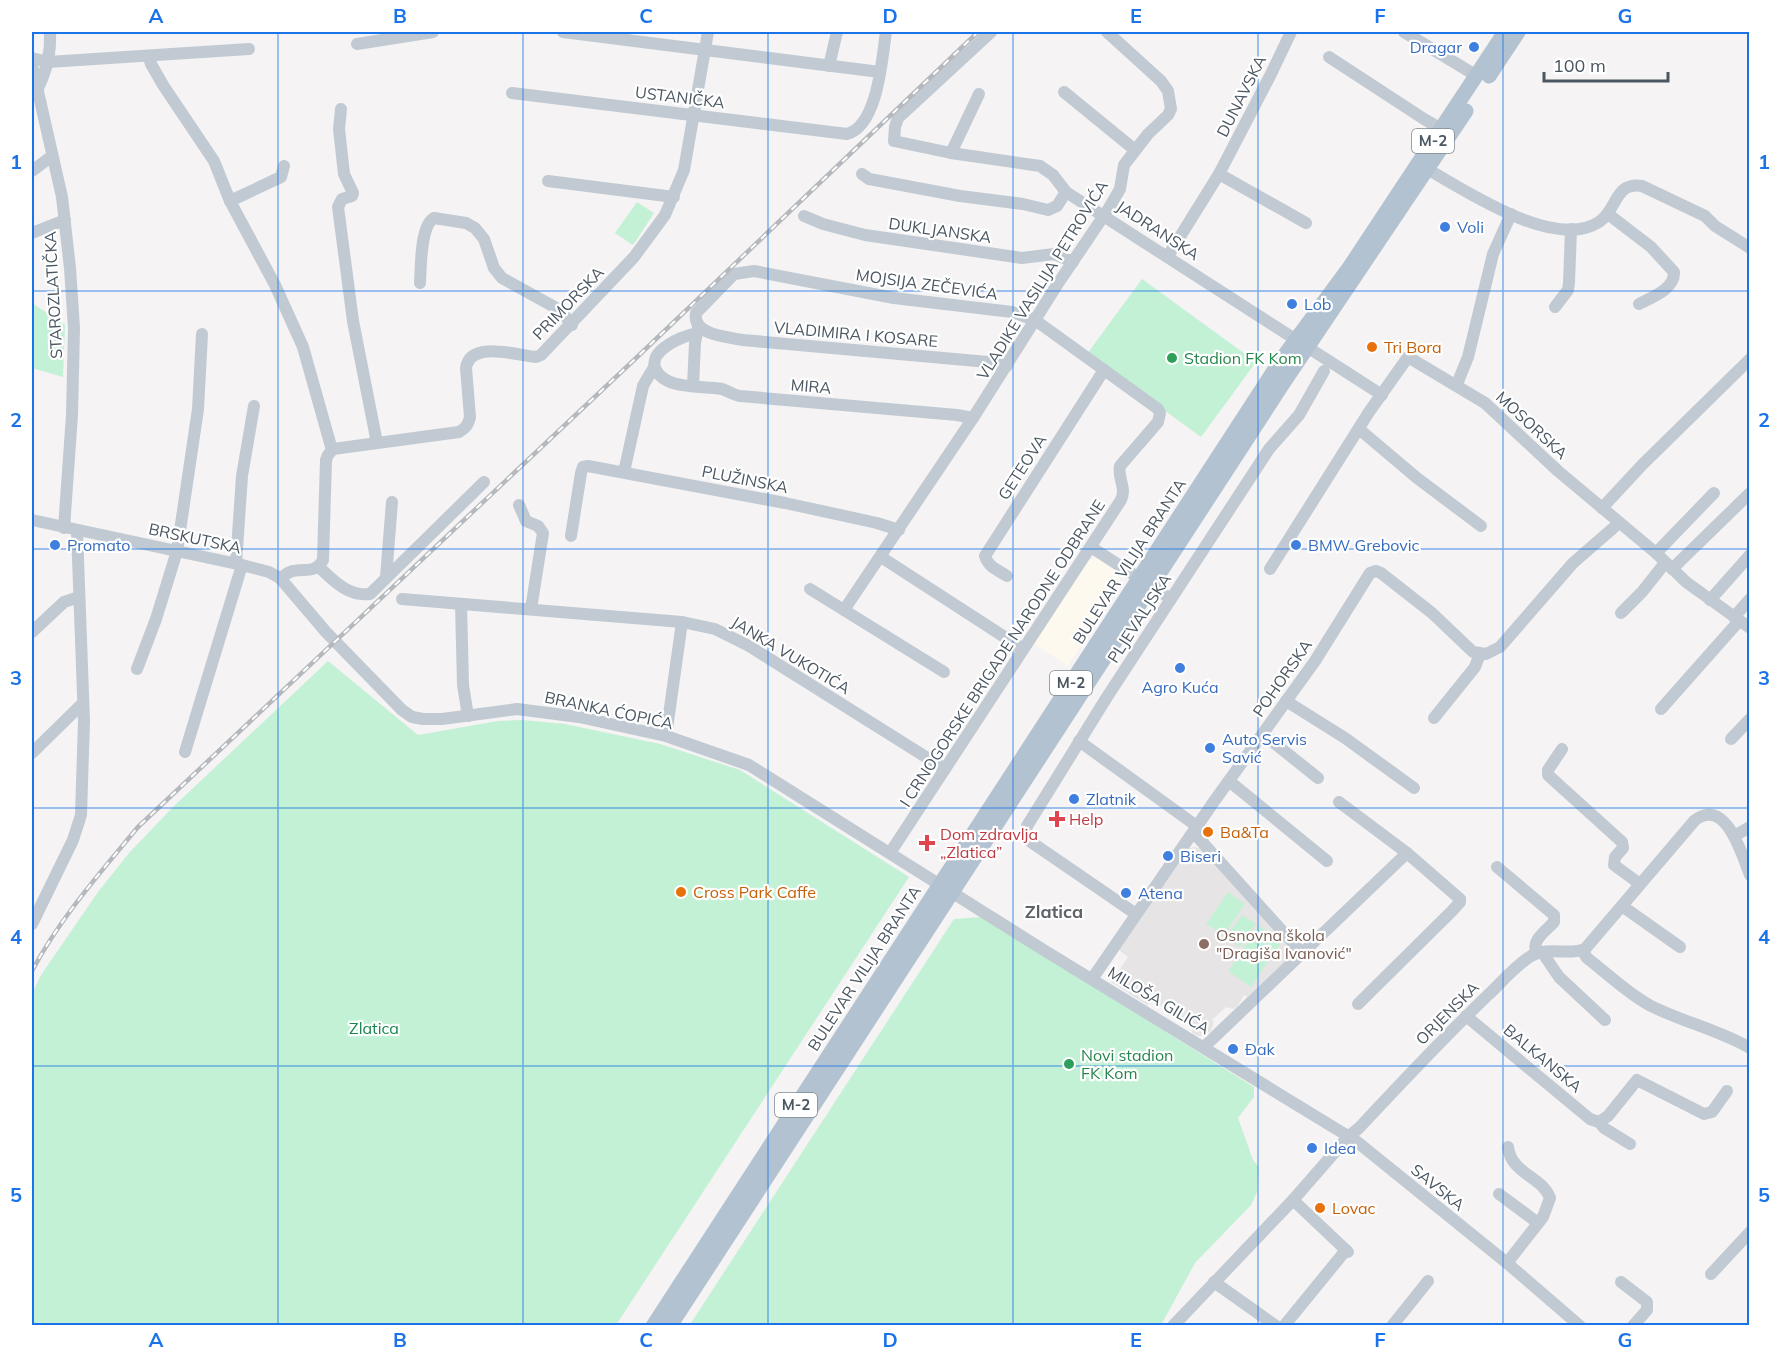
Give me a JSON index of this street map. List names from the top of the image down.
{
  "streets": {
    "main road": ["M-2", "BULEVAR VILIJA BRANTA"],
    "street": [
      "DUNAVSKA",
      "USTANIČKA",
      "DUKLJANSKA",
      "JADRANSKA",
      "VLADIKE VASILIJA PETROVIĆA",
      "MOJSIJA ZEČEVIĆA",
      "STAROZLATIČKA",
      "PRIMORSKA",
      "VLADIMIRA I KOSARE",
      "MIRA",
      "MOSORSKA",
      "GETEOVA",
      "PLUŽINSKA",
      "BRSKUTSKA",
      "PLJEVALJSKA",
      "I CRNOGORSKE BRIGADE NARODNE ODBRANE",
      "JANKA VUKOTIĆA",
      "POHORSKA",
      "BRANKA ĆOPIĆA",
      "MILOŠA GILIĆA",
      "ORJENSKA",
      "BALKANSKA",
      "SAVSKA"
    ]
  },
  "crossings": [
    ["DUNAVSKA", "JADRANSKA"],
    ["USTANIČKA", "PRIMORSKA"],
    ["DUKLJANSKA", "VLADIKE VASILIJA PETROVIĆA"],
    ["JADRANSKA", "VLADIKE VASILIJA PETROVIĆA"],
    ["JADRANSKA", "BULEVAR VILIJA BRANTA"],
    ["VLADIKE VASILIJA PETROVIĆA", "MOJSIJA ZEČEVIĆA"],
    ["VLADIKE VASILIJA PETROVIĆA", "VLADIMIRA I KOSARE"],
    ["VLADIKE VASILIJA PETROVIĆA", "MIRA"],
    ["VLADIKE VASILIJA PETROVIĆA", "PLUŽINSKA"],
    ["MOJSIJA ZEČEVIĆA", "VLADIMIRA I KOSARE"],
    ["MOJSIJA ZEČEVIĆA", "GETEOVA"],
    ["MOJSIJA ZEČEVIĆA", "I CRNOGORSKE BRIGADE NARODNE ODBRANE"],
    ["STAROZLATIČKA", "BRSKUTSKA"],
    ["BRSKUTSKA", "BRANKA ĆOPIĆA"],
    ["BULEVAR VILIJA BRANTA", "BRANKA ĆOPIĆA"],
    ["BULEVAR VILIJA BRANTA", "MILOŠA GILIĆA"],
    ["PLJEVALJSKA", "POHORSKA"],
    ["I CRNOGORSKE BRIGADE NARODNE ODBRANE", "JANKA VUKOTIĆA"],
    ["I CRNOGORSKE BRIGADE NARODNE ODBRANE", "BRANKA ĆOPIĆA"],
    ["POHORSKA", "MILOŠA GILIĆA"],
    ["BRANKA ĆOPIĆA", "MILOŠA GILIĆA"],
    ["MILOŠA GILIĆA", "ORJENSKA"],
    ["MILOŠA GILIĆA", "SAVSKA"],
    ["ORJENSKA", "BALKANSKA"],
    ["ORJENSKA", "SAVSKA"]
  ],
  "districts": ["Zlatica"],
  "parks": ["Zlatica"],
  "places": {
    "other": [
      "Dragar",
      "Voli",
      "Lob",
      "Tri Bora",
      "Stadion FK Kom",
      "Promato",
      "BMW Grebovic",
      "Agro Kuća",
      "Auto Servis Savić",
      "Zlatnik",
      "Ba&Ta",
      "Biseri",
      "Cross Park Caffe",
      "Atena",
      "Osnovna škola \"Dragiša Ivanović\"",
      "Đak",
      "Novi stadion FK Kom",
      "Idea",
      "Lovac"
    ],
    "health": ["Help", "Dom zdravlja „Zlatica”"]
  },
  "scale_bar": "100 m",
  "grid": {
    "columns": [
      "A",
      "B",
      "C",
      "D",
      "E",
      "F",
      "G"
    ],
    "rows": [
      "1",
      "2",
      "3",
      "4",
      "5"
    ]
  }
}
